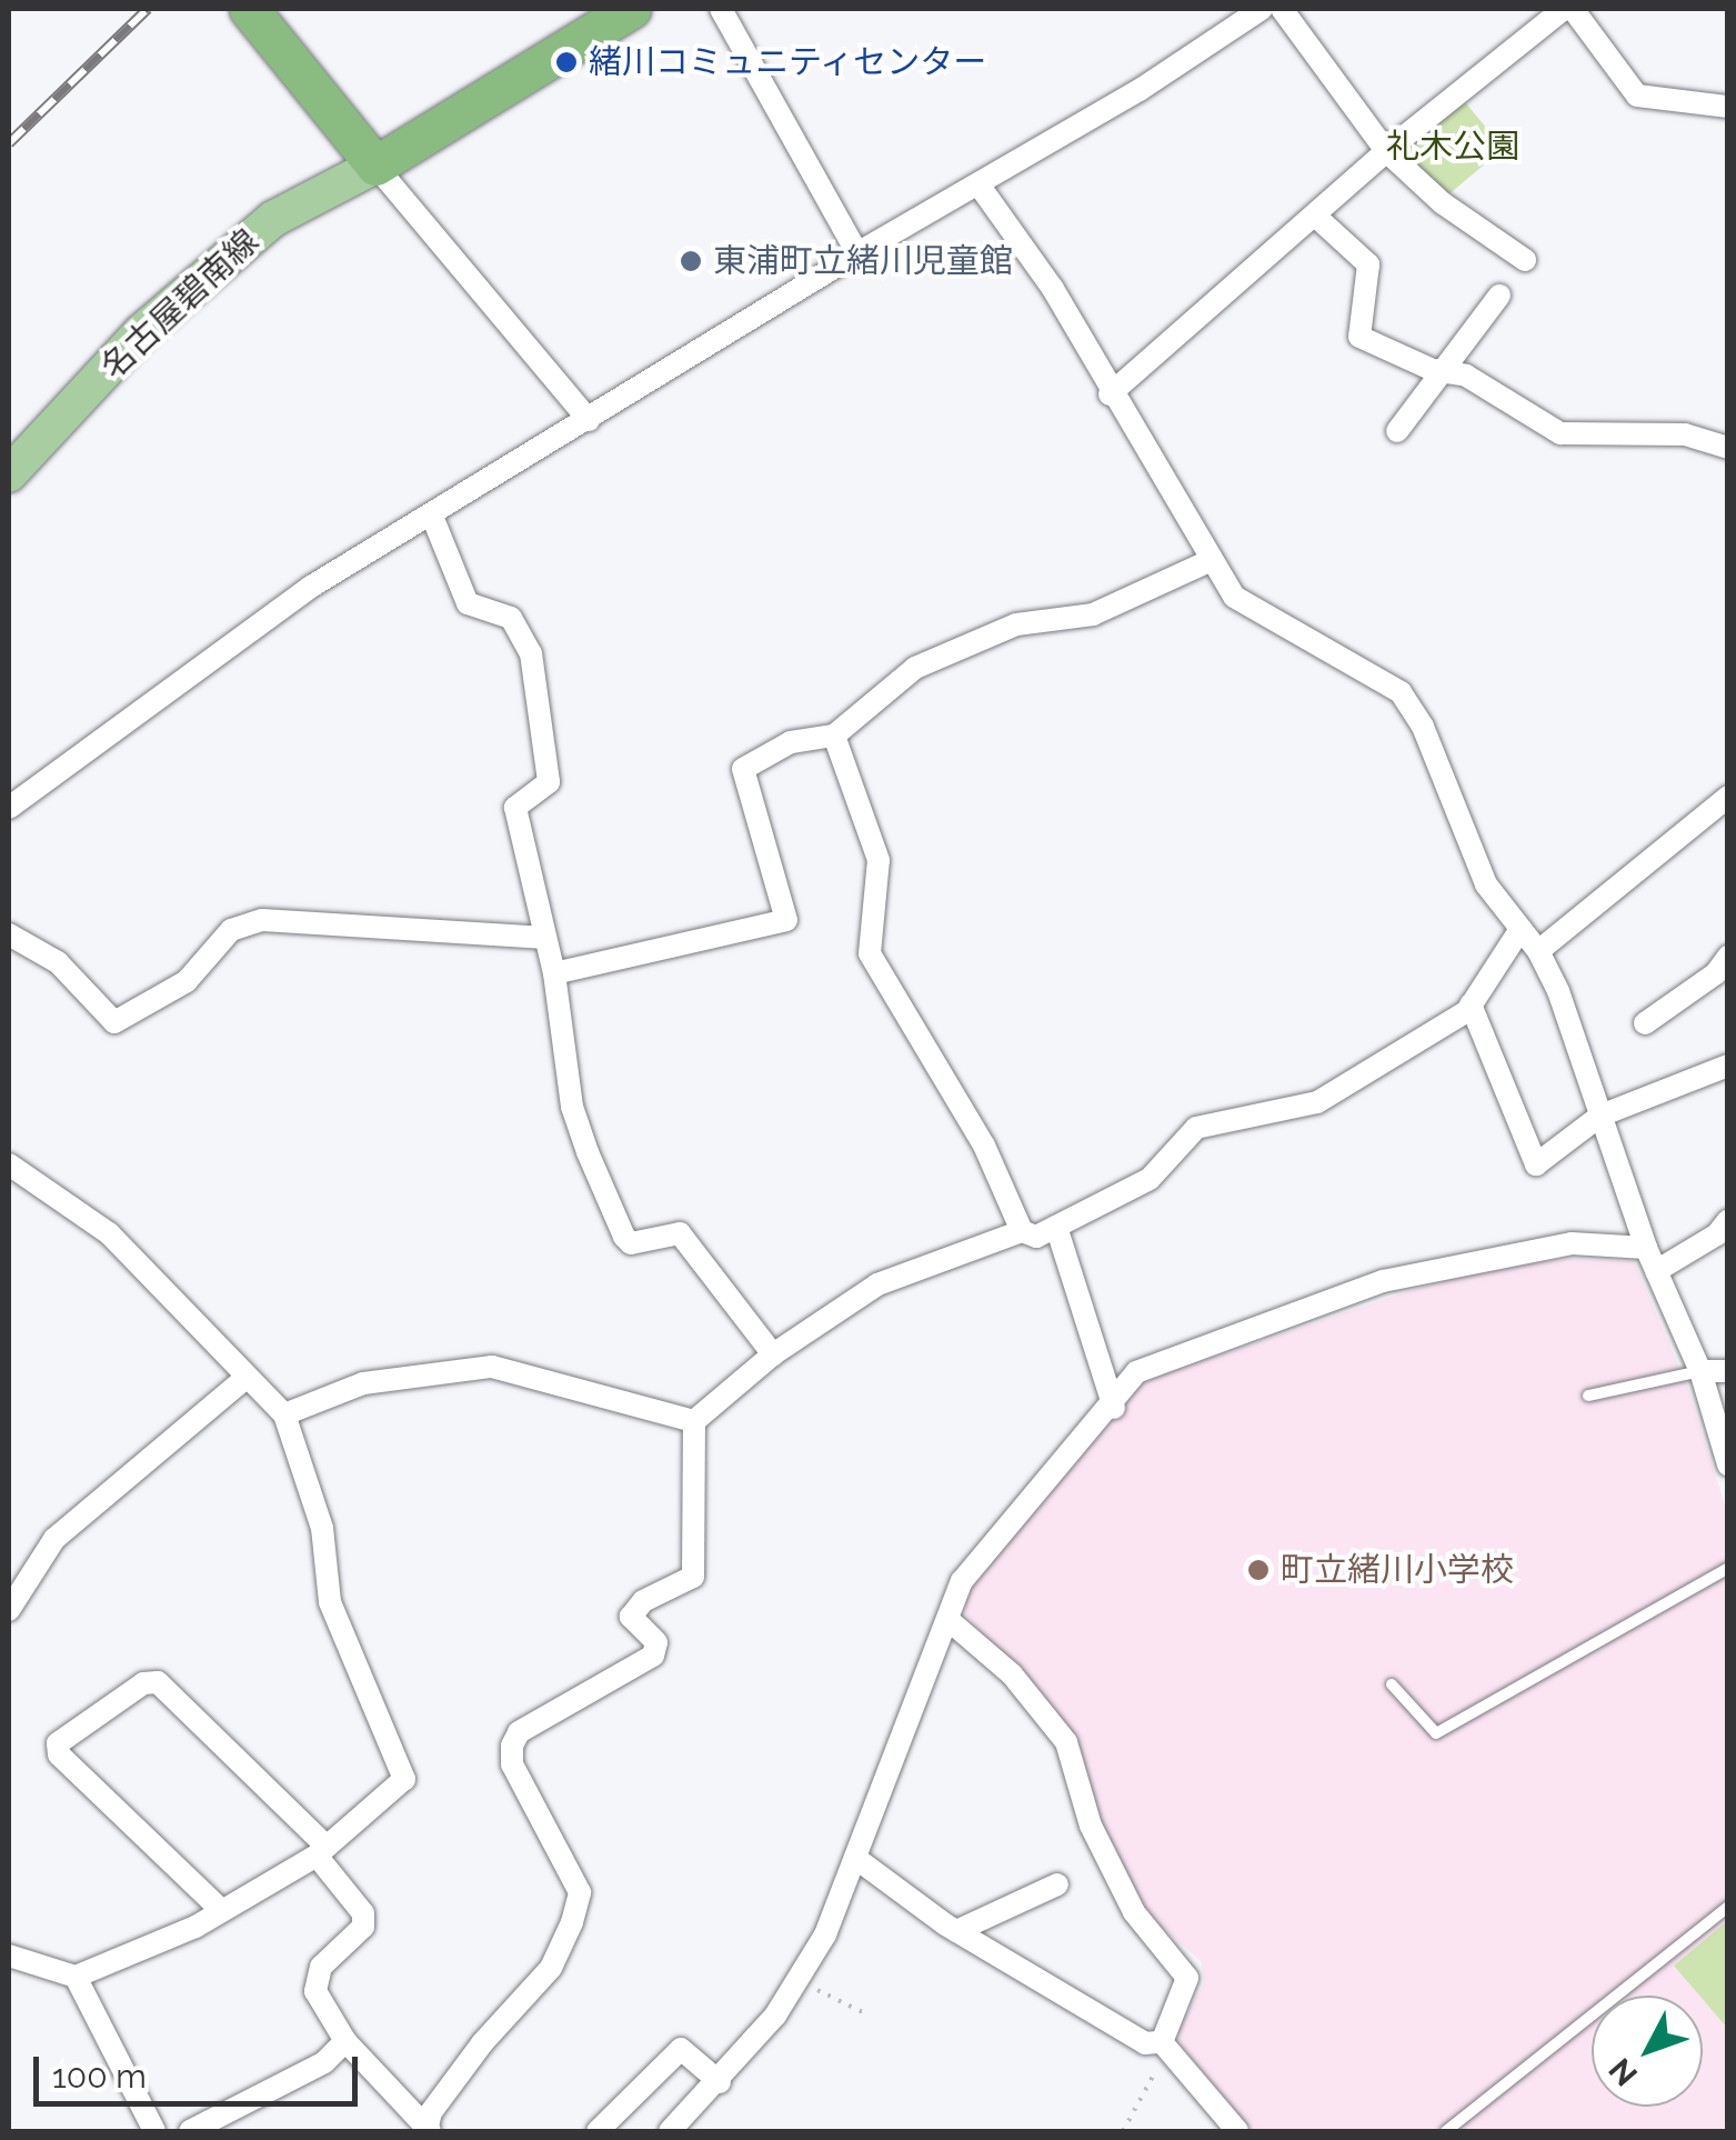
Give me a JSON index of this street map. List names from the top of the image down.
{
  "streets": {
    "main road": ["名古屋碧南線"]
  },
  "parks": ["礼木公園"],
  "places": ["緒川コミュニティセンター", "東浦町立緒川児童館", "町立緒川小学校"],
  "scale_bar": "100 m",
  "north": "bottom left"
}
